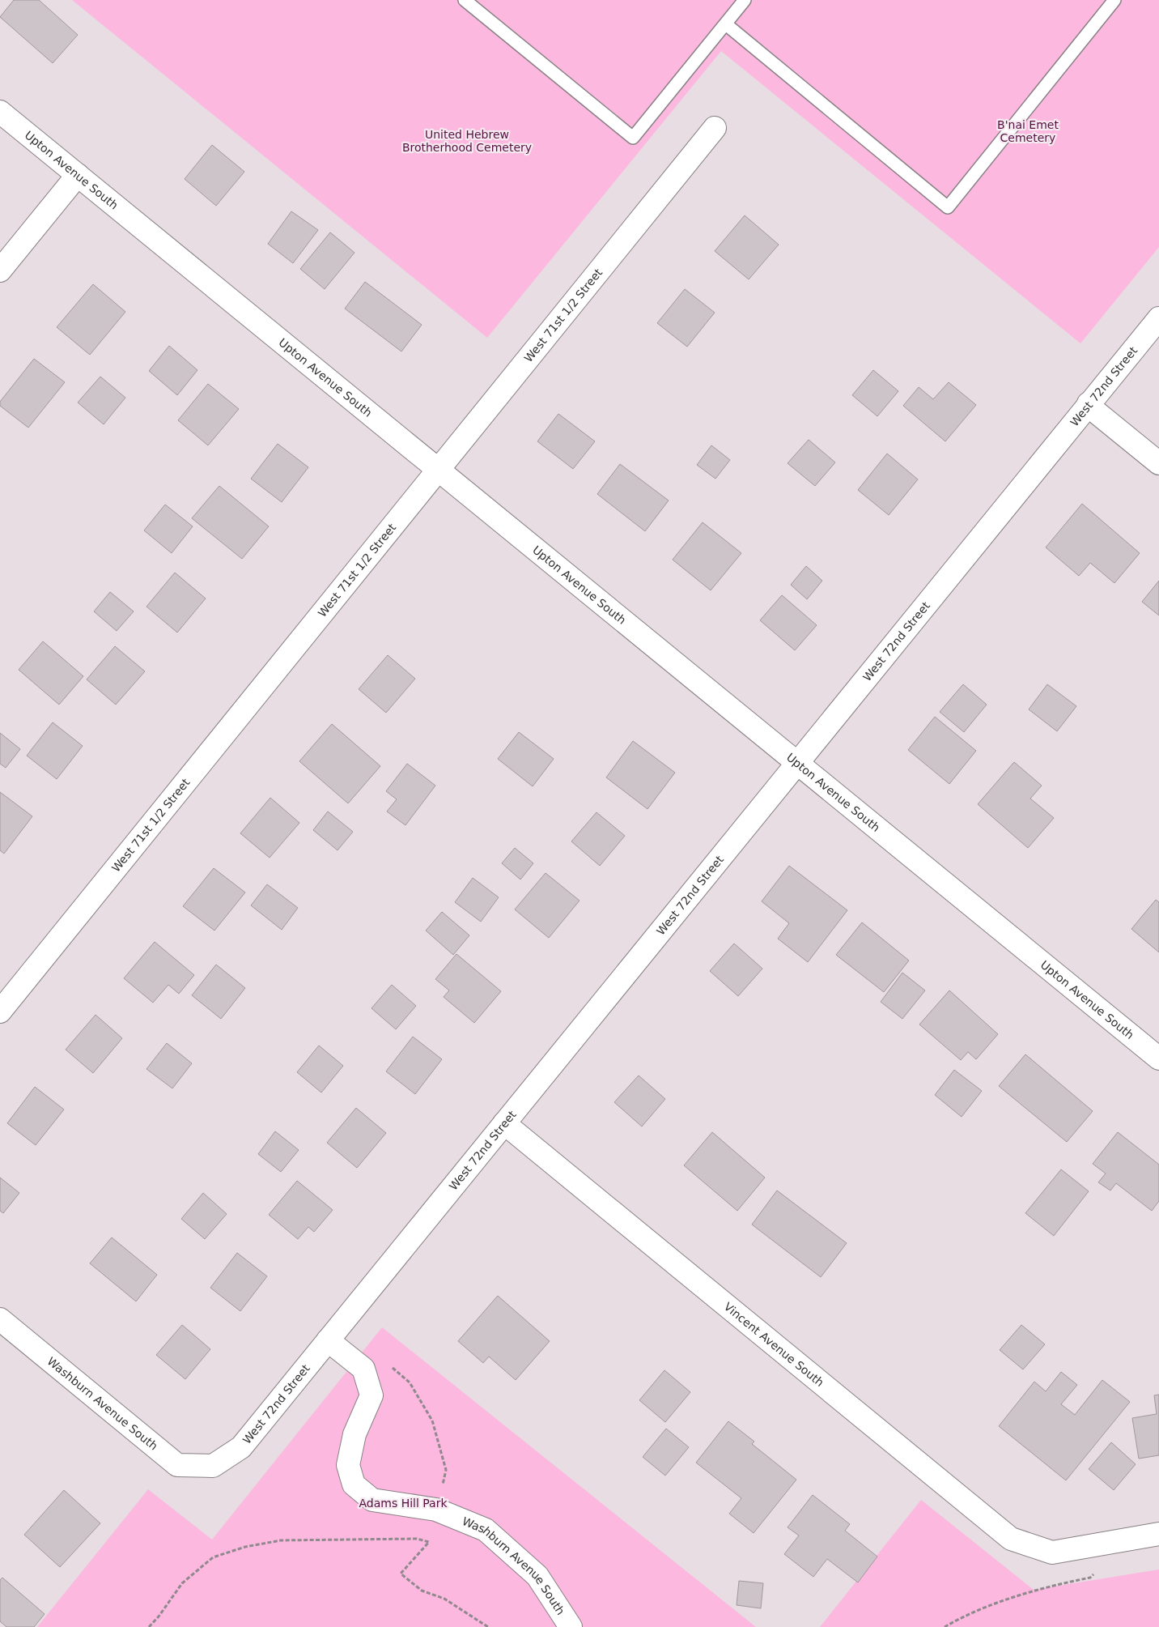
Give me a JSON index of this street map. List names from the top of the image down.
{
  "streets": {
    "street": [
      "Upton Avenue South",
      "West 71st 1/2 Street",
      "West 72nd Street",
      "Vincent Avenue South",
      "Washburn Avenue South"
    ]
  },
  "crossings": [
    ["Upton Avenue South", "West 71st 1/2 Street"],
    ["Upton Avenue South", "West 72nd Street"],
    ["West 72nd Street", "Vincent Avenue South"],
    ["West 72nd Street", "Washburn Avenue South"]
  ],
  "parks": ["B'nai Emet Cemetery", "United Hebrew Brotherhood Cemetery", "Adams Hill Park"]
}
